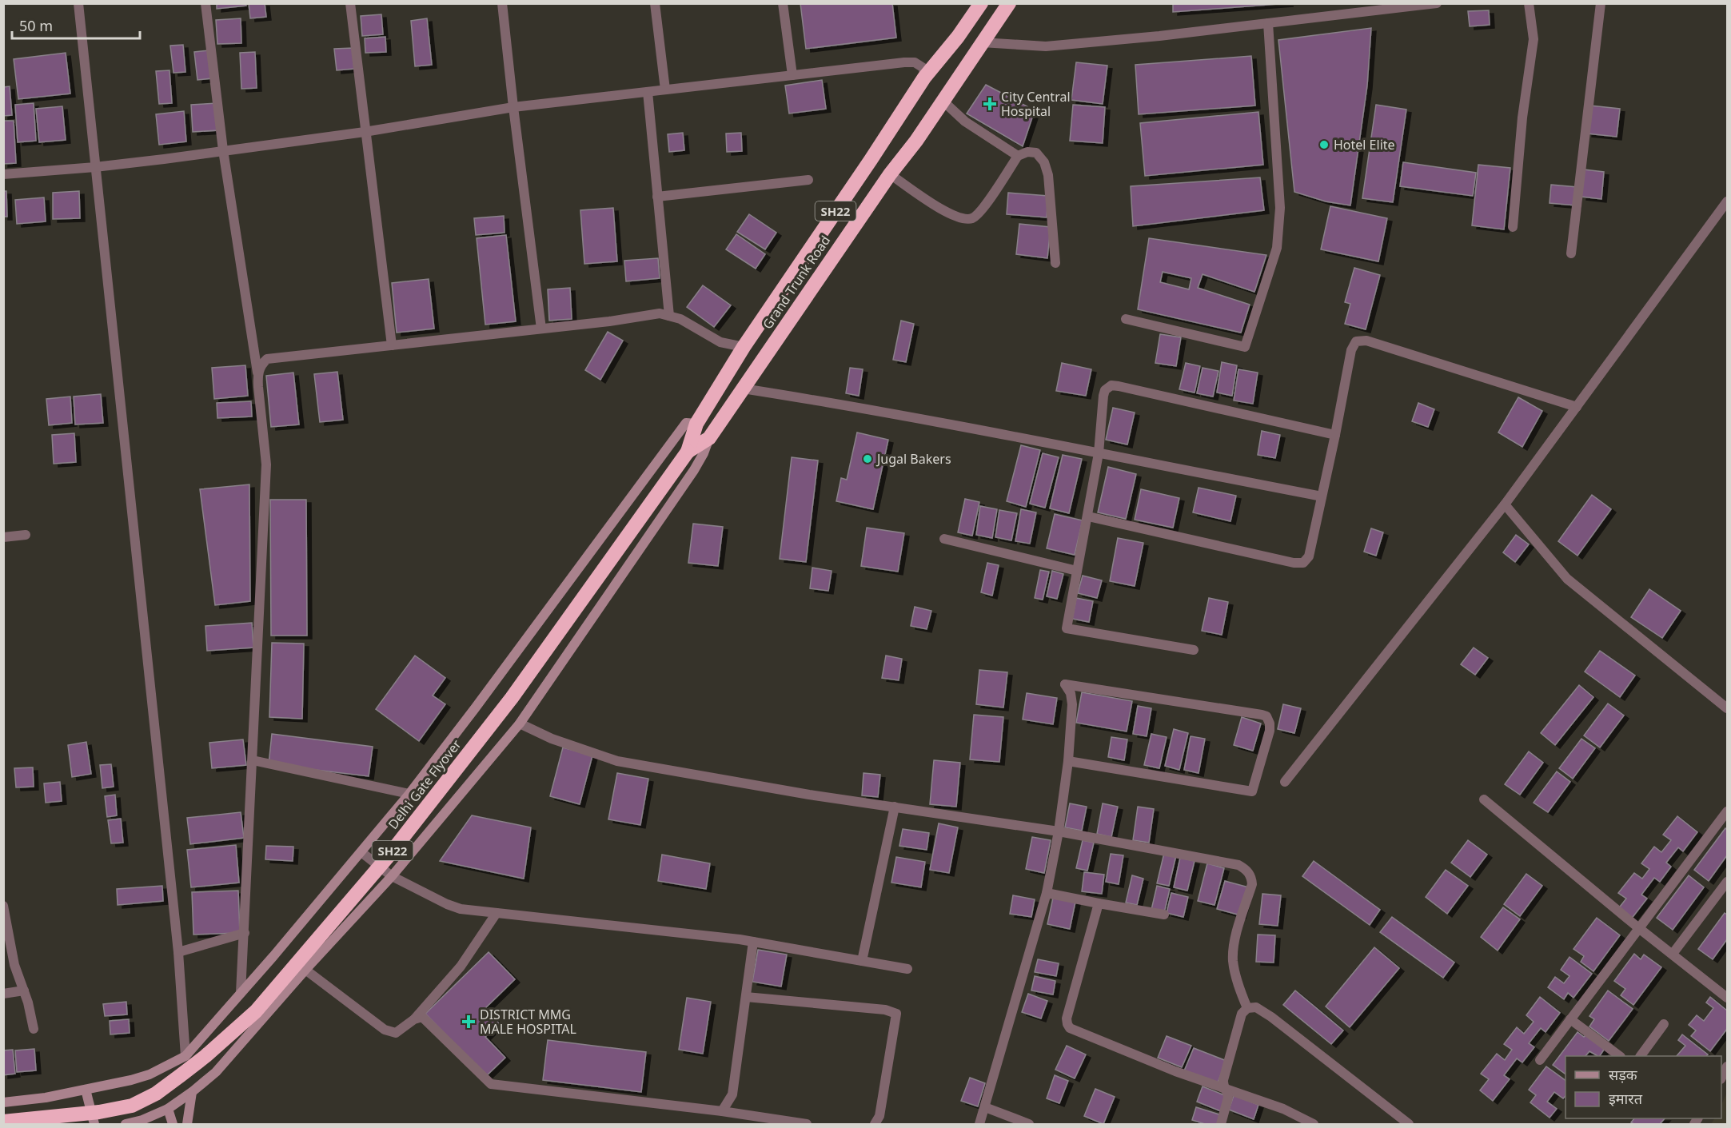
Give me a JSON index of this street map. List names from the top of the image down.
{
  "streets": {
    "highway": ["SH22", "Grand Trunk Road", "Delhi Gate Flyover"]
  },
  "crossings": [
    ["Grand Trunk Road", "Delhi Gate Flyover"]
  ],
  "places": {
    "health": ["City Central Hospital", "DISTRICT MMG MALE HOSPITAL"],
    "other": ["Hotel Elite", "Jugal Bakers"]
  },
  "legend": ["सड़क", "इमारत"],
  "scale_bar": "50 m"
}
